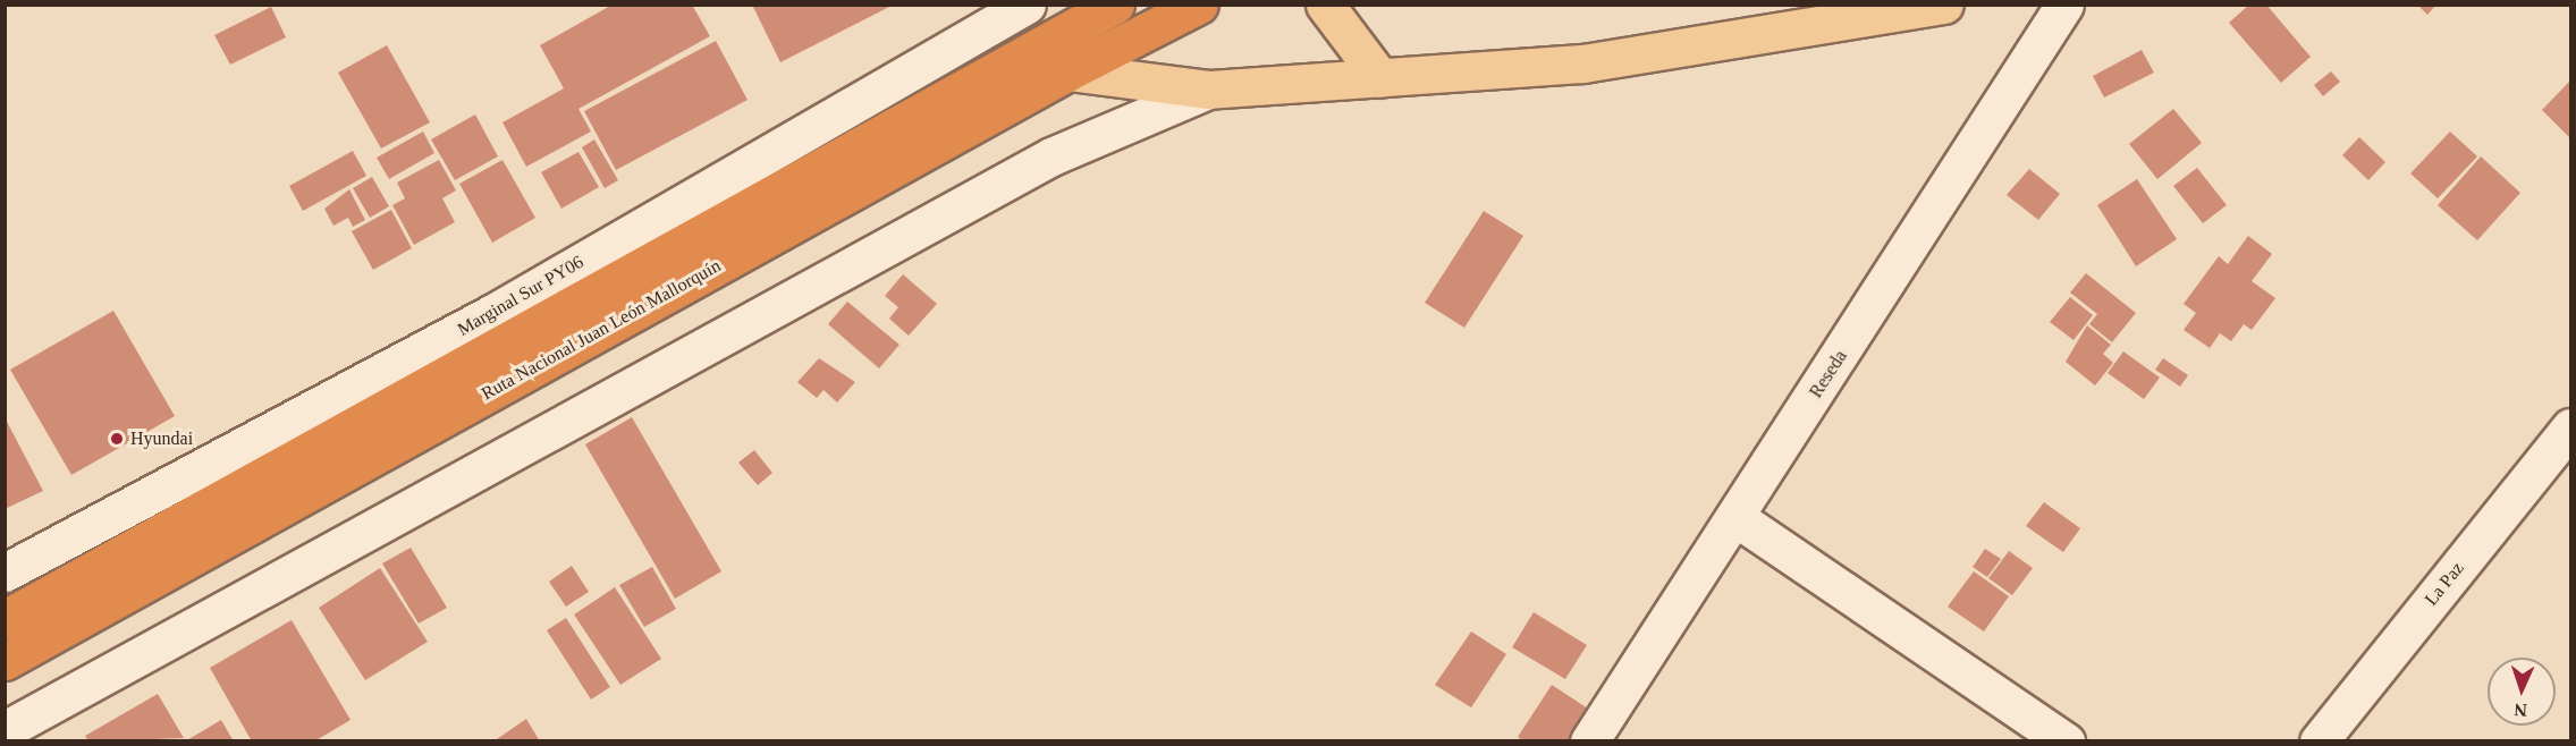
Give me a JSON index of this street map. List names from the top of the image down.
{
  "streets": {
    "highway": ["Ruta Nacional Juan León Mallorquín"],
    "street": ["Marginal Sur PY06", "Reseda", "La Paz"]
  },
  "places": ["Hyundai"],
  "north": "bottom"
}
